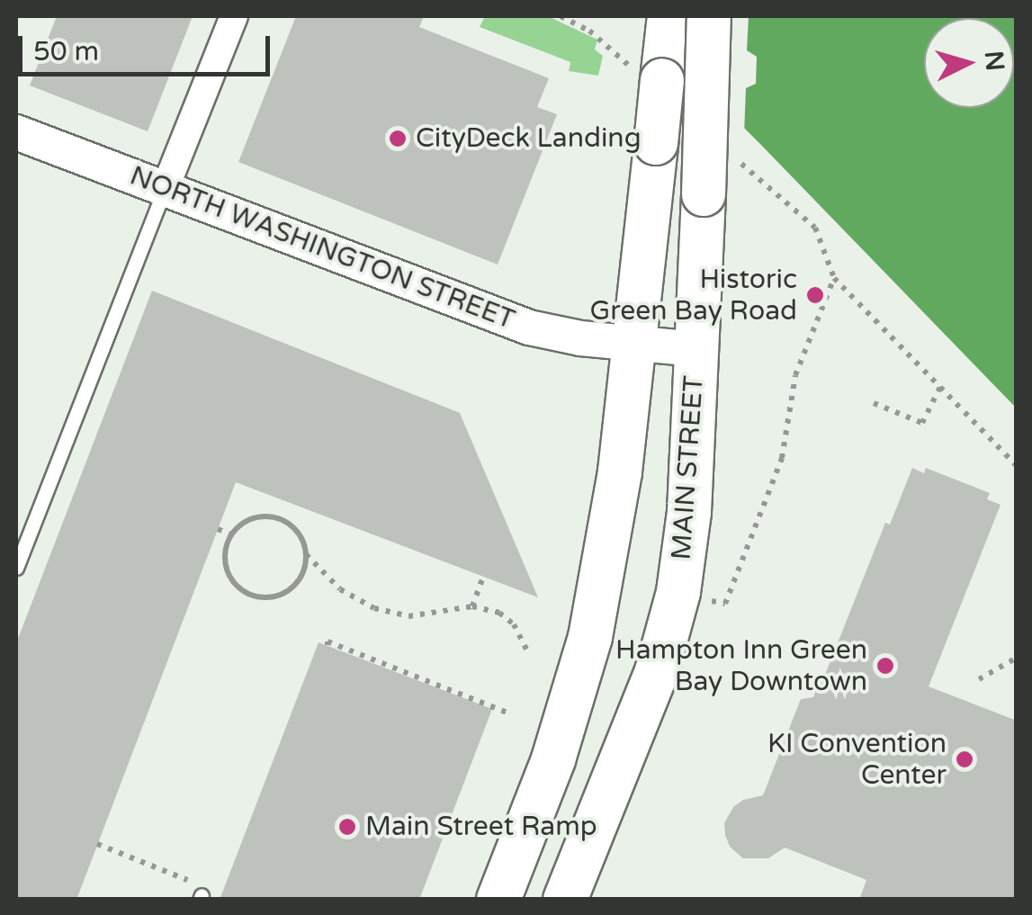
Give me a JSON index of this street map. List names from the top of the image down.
{
  "streets": {
    "main road": ["MAIN STREET"],
    "street": ["NORTH WASHINGTON STREET"]
  },
  "crossings": [
    ["NORTH WASHINGTON STREET", "MAIN STREET"]
  ],
  "places": [
    "CityDeck Landing",
    "Historic Green Bay Road",
    "Hampton Inn Green Bay Downtown",
    "KI Convention Center",
    "Main Street Ramp"
  ],
  "scale_bar": "50 m",
  "north": "right"
}
